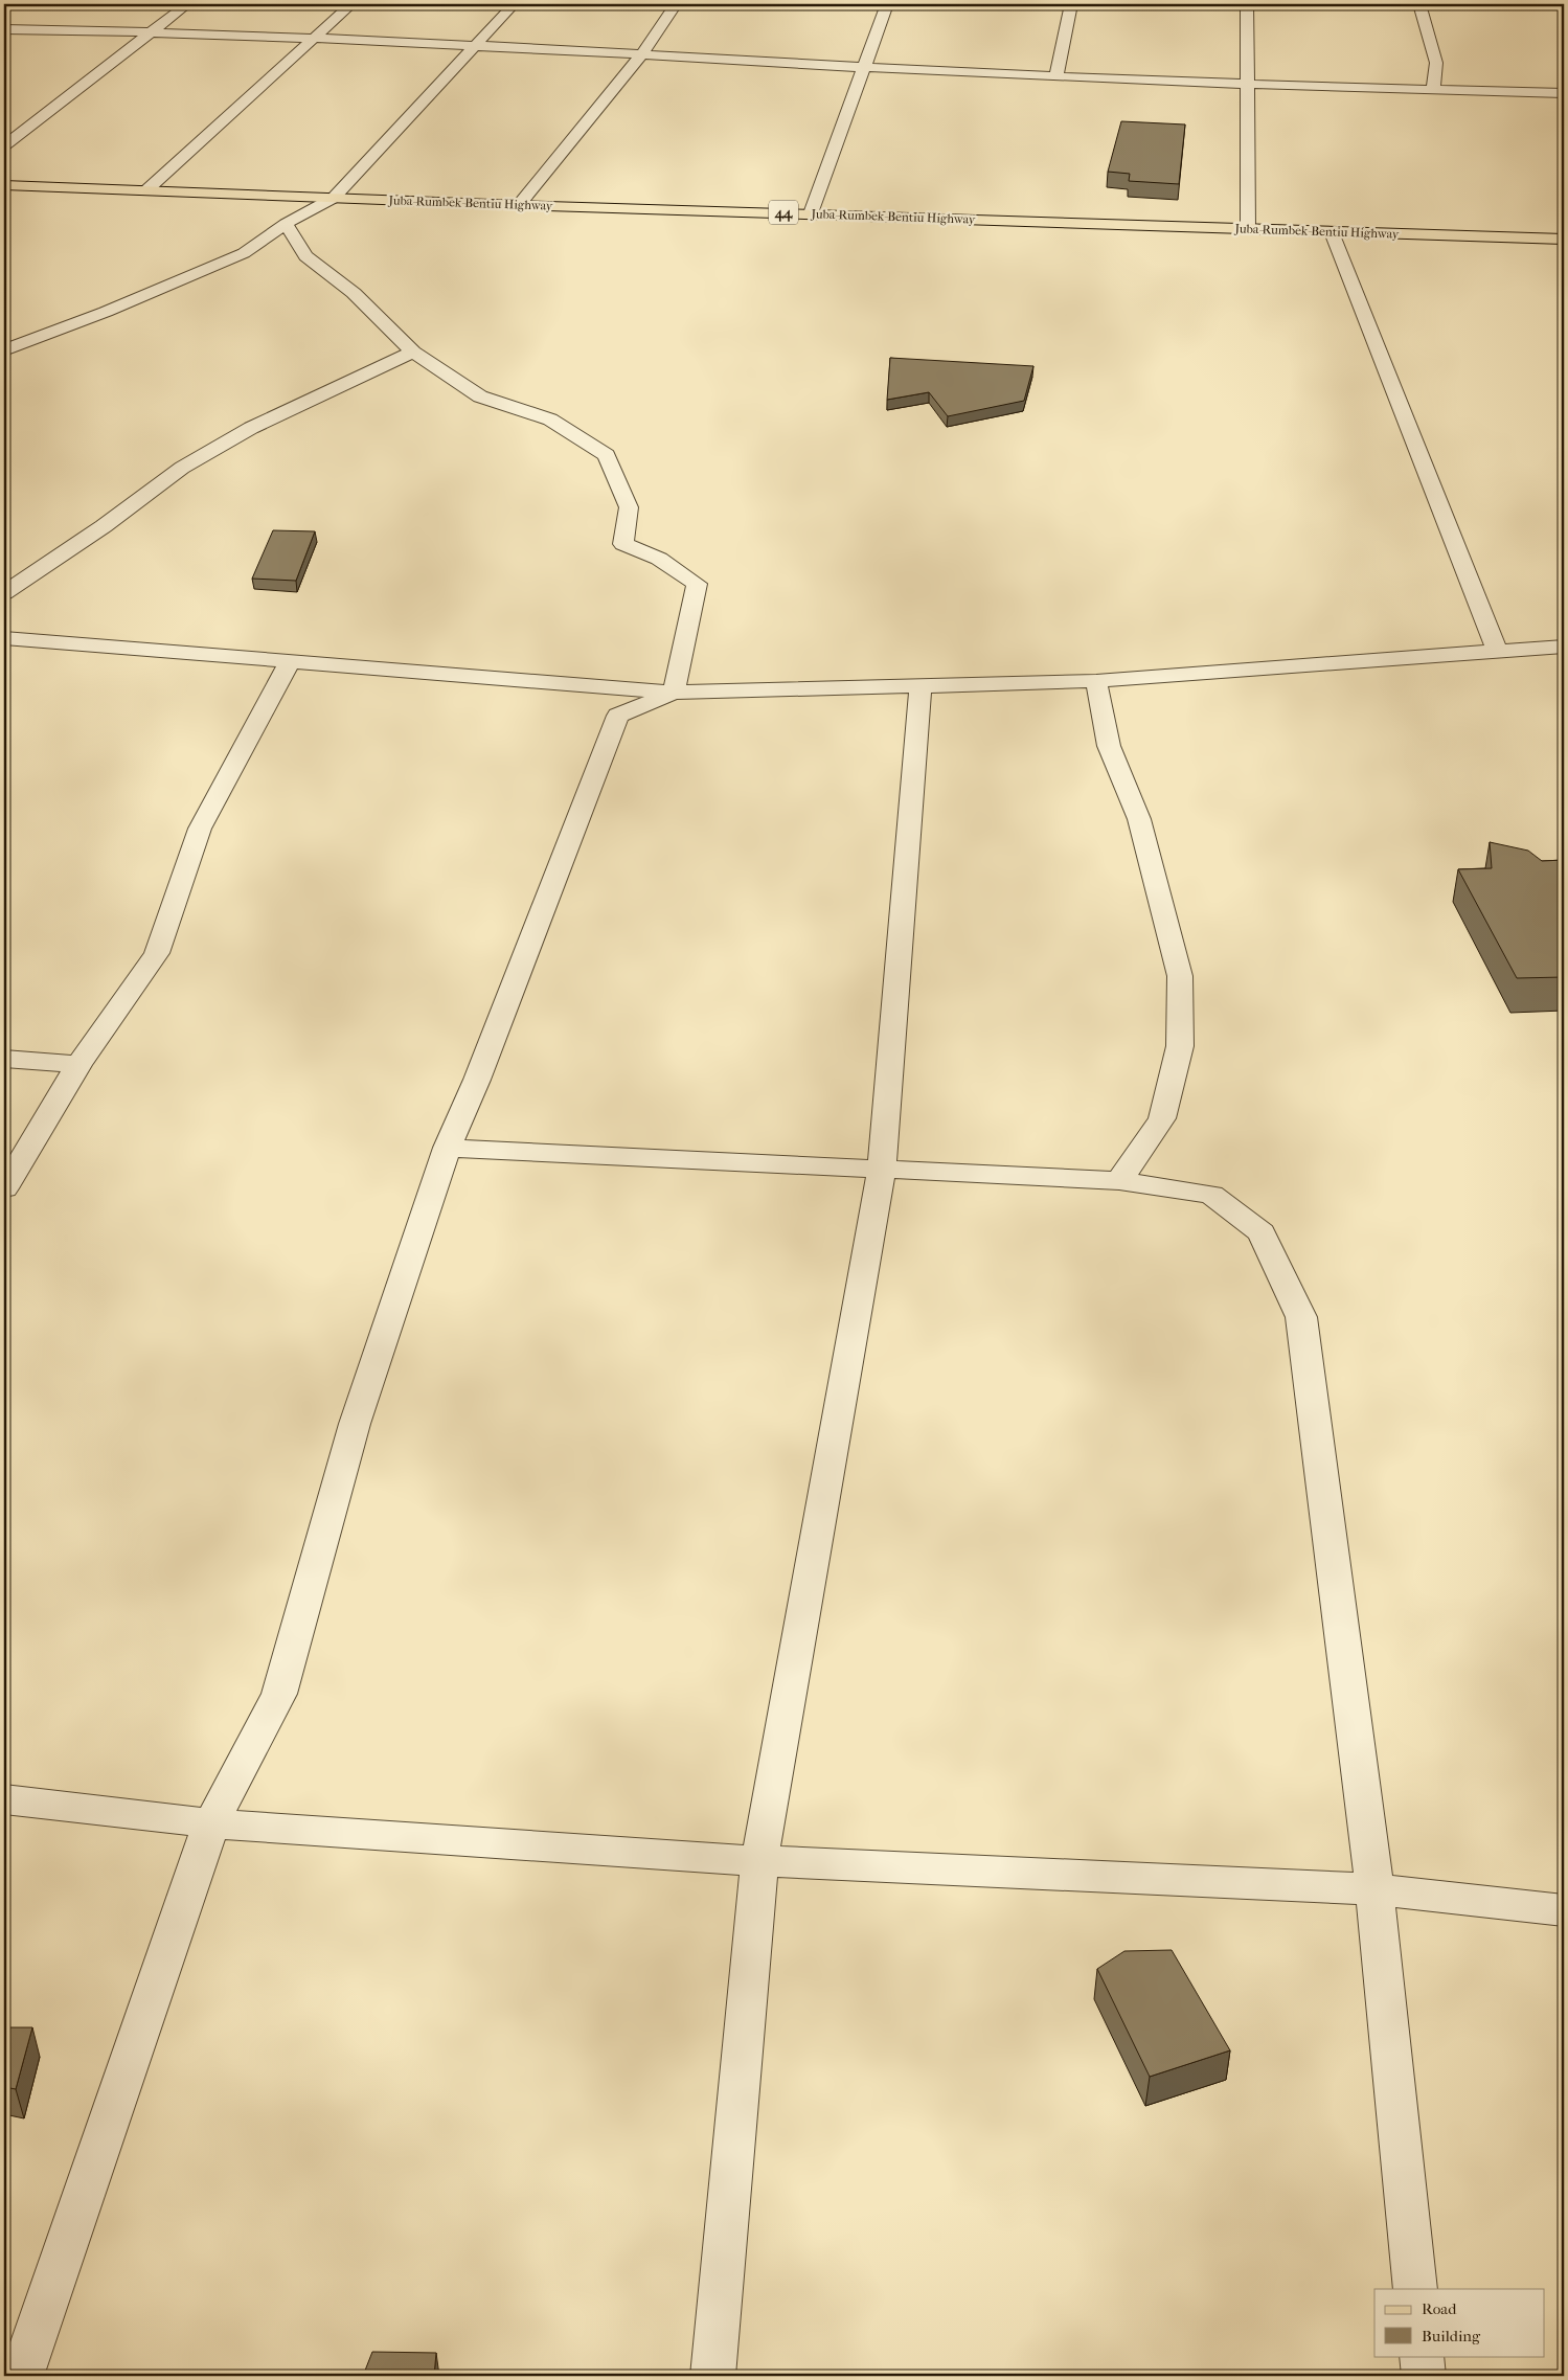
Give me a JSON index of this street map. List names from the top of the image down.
{
  "streets": {
    "main road": ["Juba-Rumbek-Bentiu Highway", "44"]
  },
  "legend": ["Road", "Building"]
}
